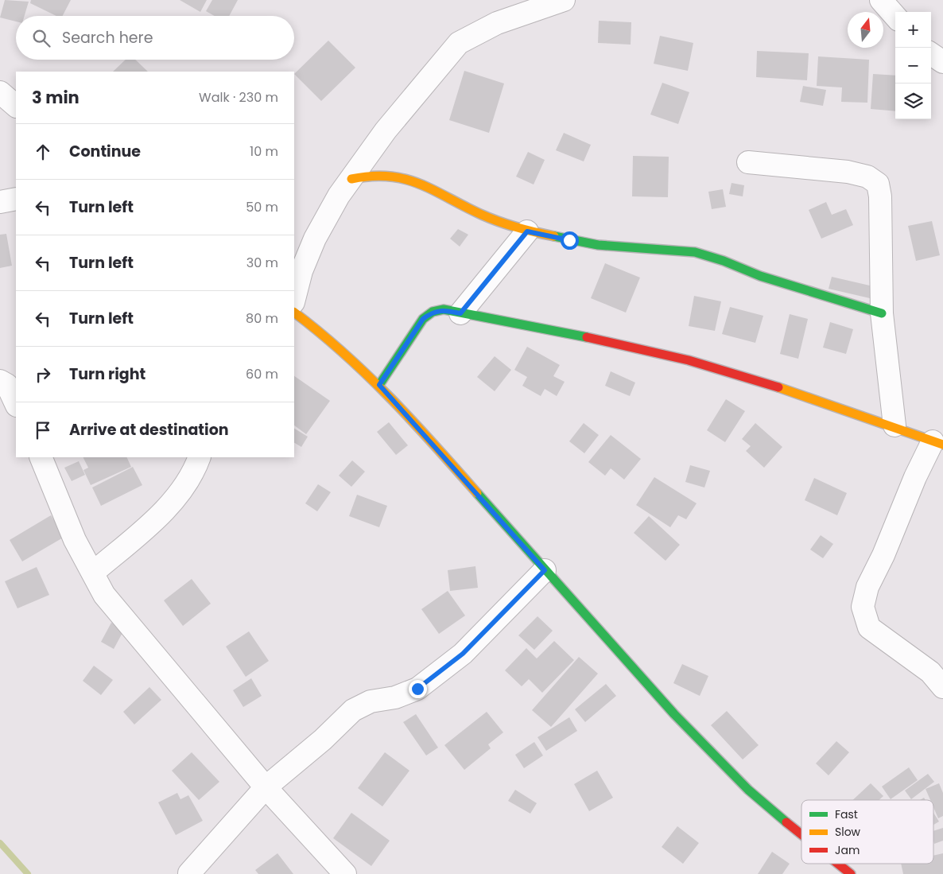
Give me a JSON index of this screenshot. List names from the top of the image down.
{
  "legend": ["Fast", "Slow", "Jam"],
  "north": "top",
  "page": {
    "map_buttons": ["+", "−"],
    "search": "Search here",
    "heading": ["3 min", "Walk · 230 m"],
    "list": [
      ["Continue", "10 m"],
      ["Turn left", "50 m"],
      ["Turn left", "30 m"],
      ["Turn left", "80 m"],
      ["Turn right", "60 m"],
      "Arrive at destination"
    ]
  }
}
